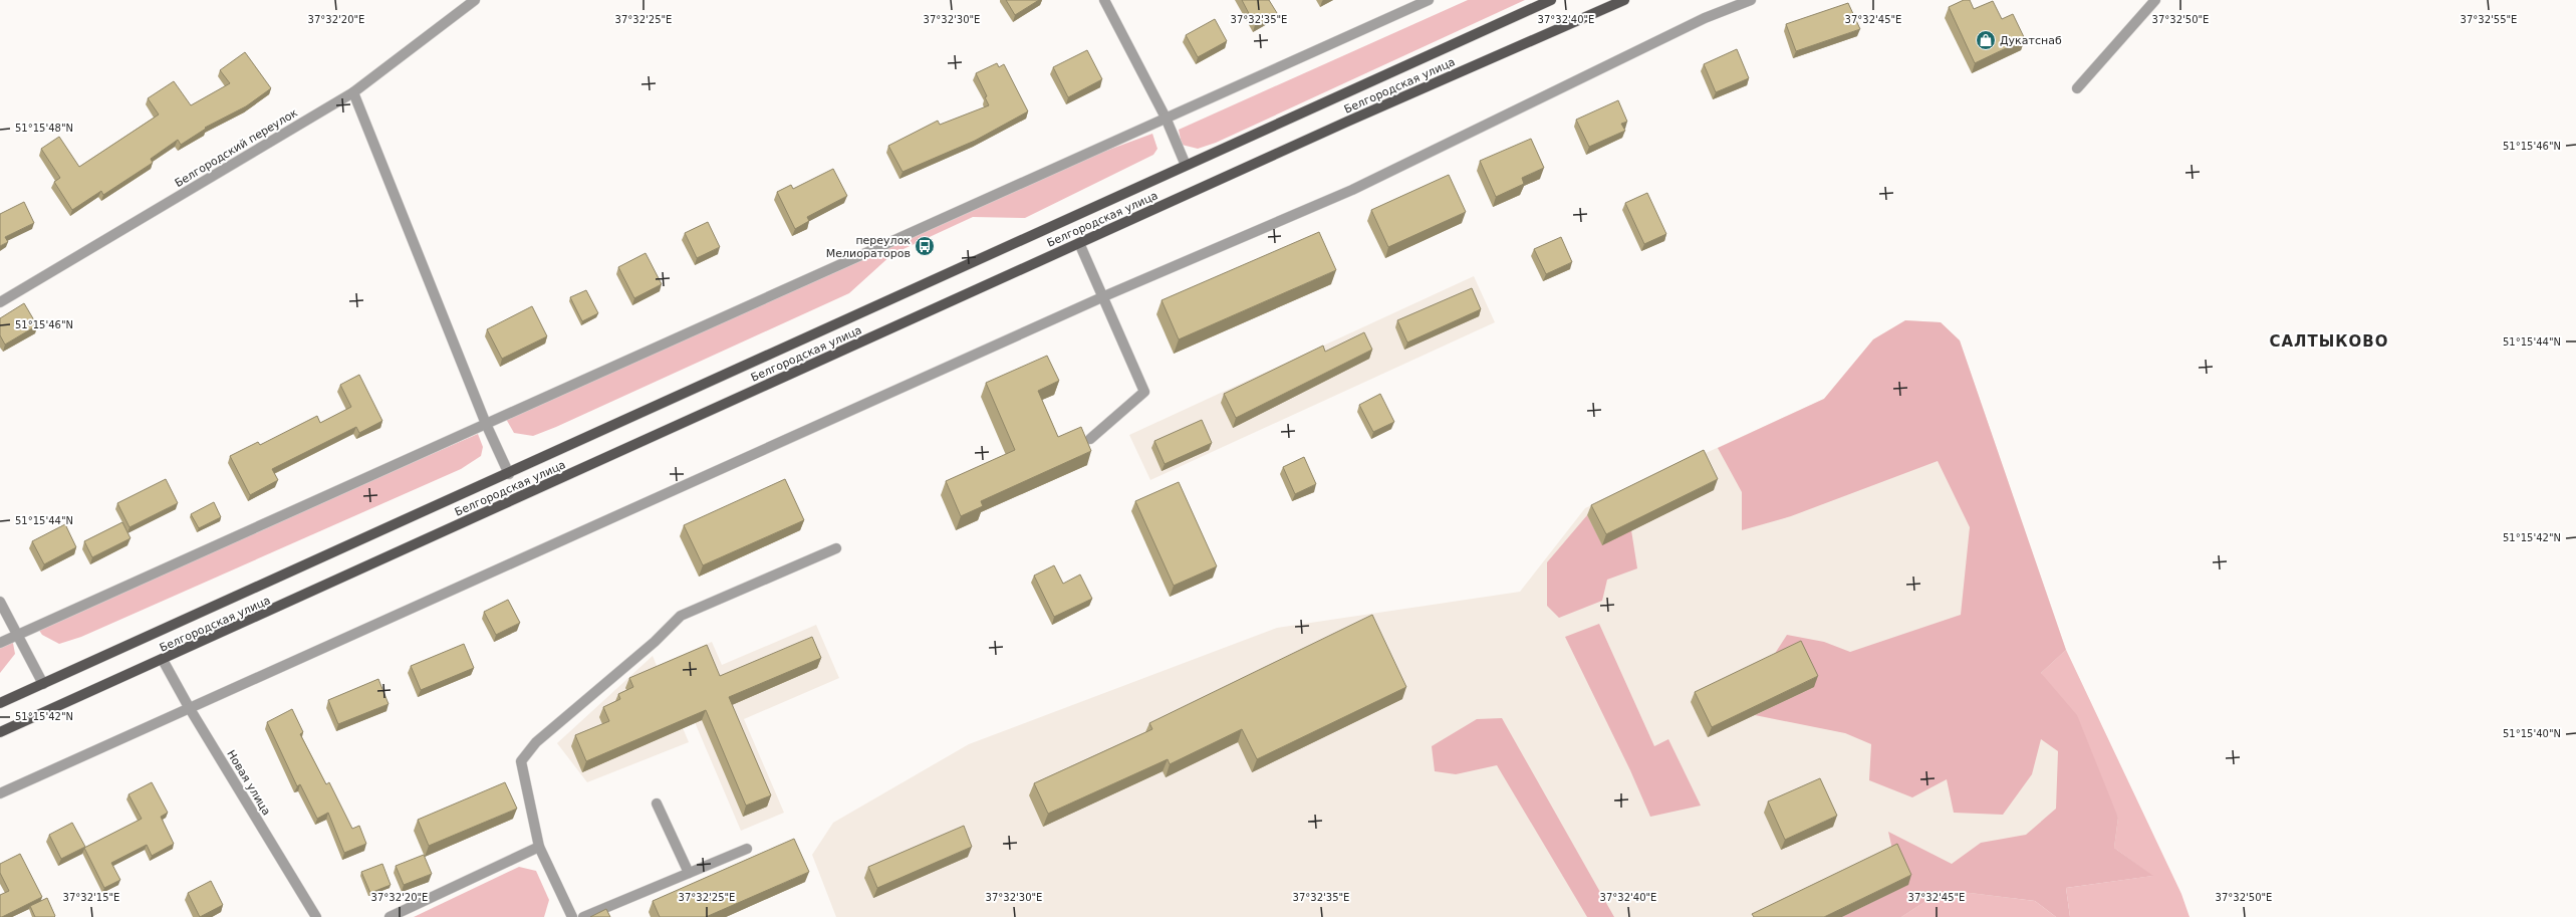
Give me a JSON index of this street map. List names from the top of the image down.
{
  "streets": {
    "main road": ["Белгородская улица"],
    "street": ["Белгородский переулок", "Новая улица"]
  },
  "crossings": [
    ["Белгородская улица", "Новая улица"]
  ],
  "districts": ["САЛТЫКОВО"],
  "places": {
    "shop": ["Дукатснаб"],
    "bus stop": ["переулок Мелиораторов"]
  },
  "coordinates": [
    "37°32'20\"E",
    "37°32'25\"E",
    "37°32'30\"E",
    "37°32'35\"E",
    "37°32'40\"E",
    "37°32'45\"E",
    "37°32'50\"E",
    "37°32'55\"E",
    "51°15'48\"N",
    "51°15'46\"N",
    "51°15'44\"N",
    "51°15'42\"N",
    "51°15'40\"N",
    "37°32'15\"E"
  ]
}
